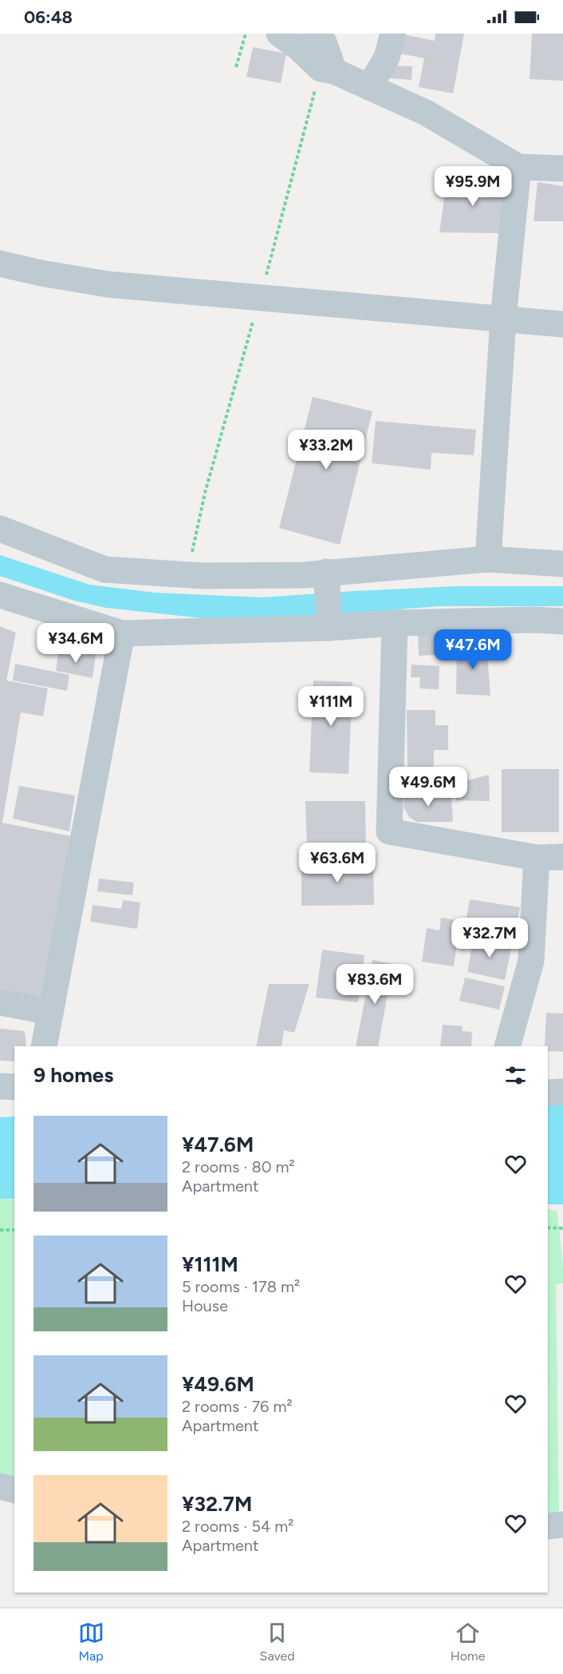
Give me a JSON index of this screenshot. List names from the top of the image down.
{
  "page": {
    "status": "06:48",
    "price": [
      "¥95.9M",
      "¥33.2M",
      "¥34.6M",
      "¥47.6M",
      "¥111M",
      "¥49.6M",
      "¥63.6M",
      "¥32.7M",
      "¥83.6M"
    ],
    "heading": "9 homes",
    "list": [
      {
        "name": "¥47.6M",
        "note": "2 rooms · 80 m² · Apartment"
      },
      {
        "name": "¥111M",
        "note": "5 rooms · 178 m² · House"
      },
      {
        "name": "¥49.6M",
        "note": "2 rooms · 76 m² · Apartment"
      },
      {
        "name": "¥32.7M",
        "note": "2 rooms · 54 m² · Apartment"
      }
    ],
    "tabs": ["Map", "Saved", "Home"]
  }
}
